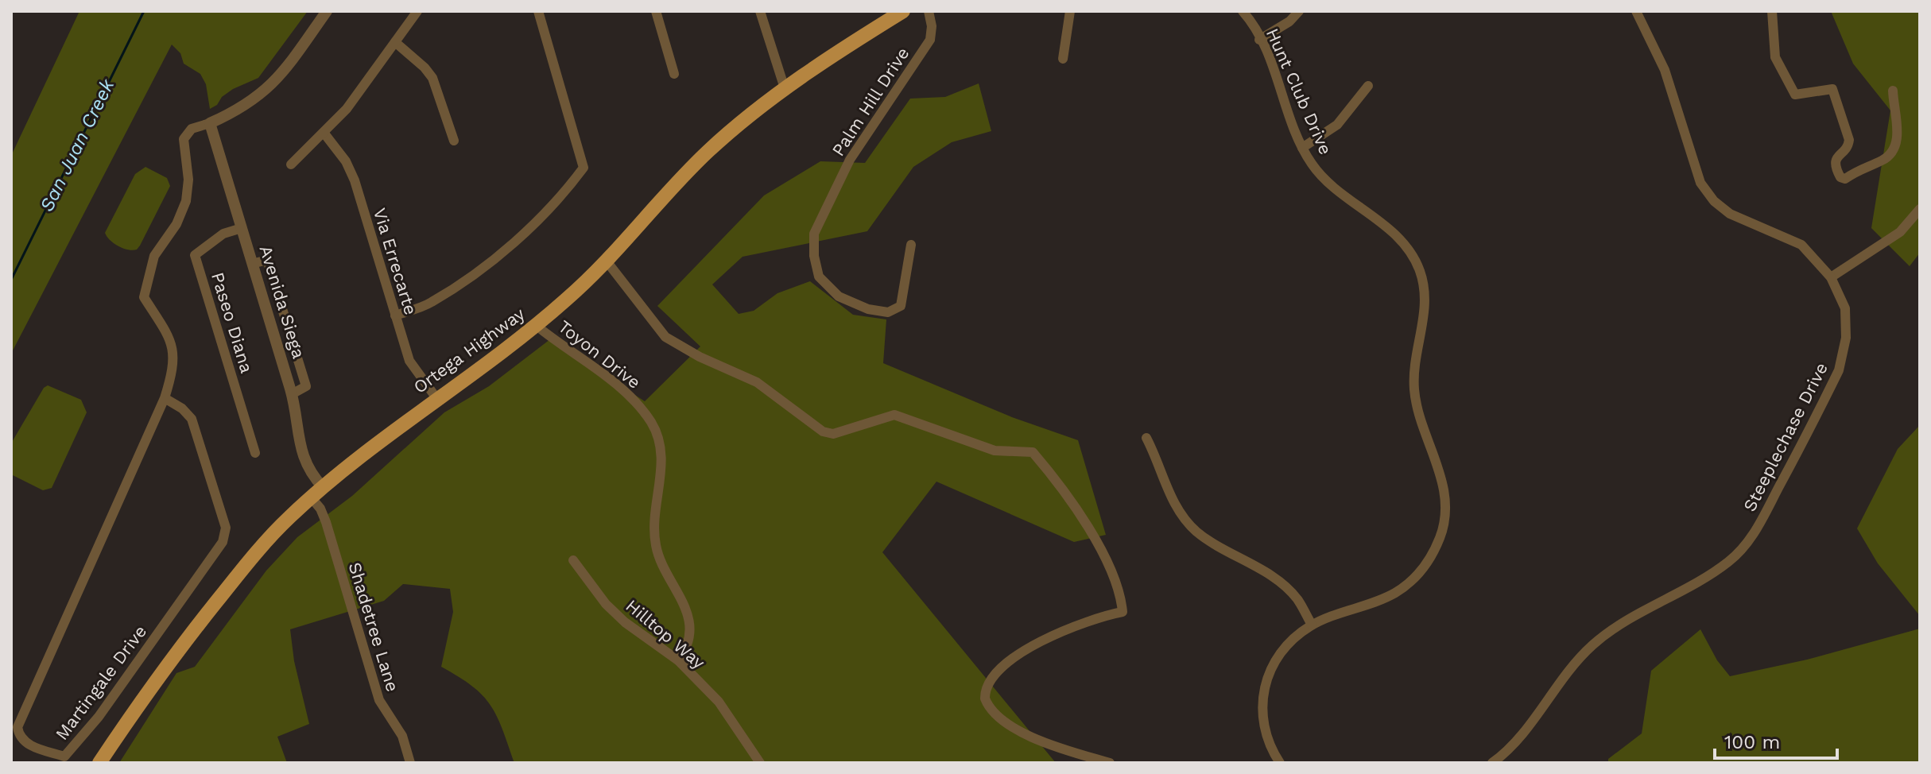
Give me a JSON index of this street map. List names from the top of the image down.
{
  "streets": {
    "main road": ["Ortega Highway"],
    "street": [
      "Hunt Club Drive",
      "Palm Hill Drive",
      "Via Errecarte",
      "Avenida Siega",
      "Paseo Diana",
      "Toyon Drive",
      "Steeplechase Drive",
      "Shadetree Lane",
      "Hilltop Way",
      "Martingale Drive"
    ]
  },
  "crossings": [
    ["Via Errecarte", "Ortega Highway"],
    ["Avenida Siega", "Paseo Diana"],
    ["Avenida Siega", "Ortega Highway"],
    ["Avenida Siega", "Martingale Drive"],
    ["Ortega Highway", "Toyon Drive"],
    ["Ortega Highway", "Shadetree Lane"],
    ["Toyon Drive", "Hilltop Way"]
  ],
  "water": ["San Juan Creek"],
  "scale_bar": "100 m"
}
